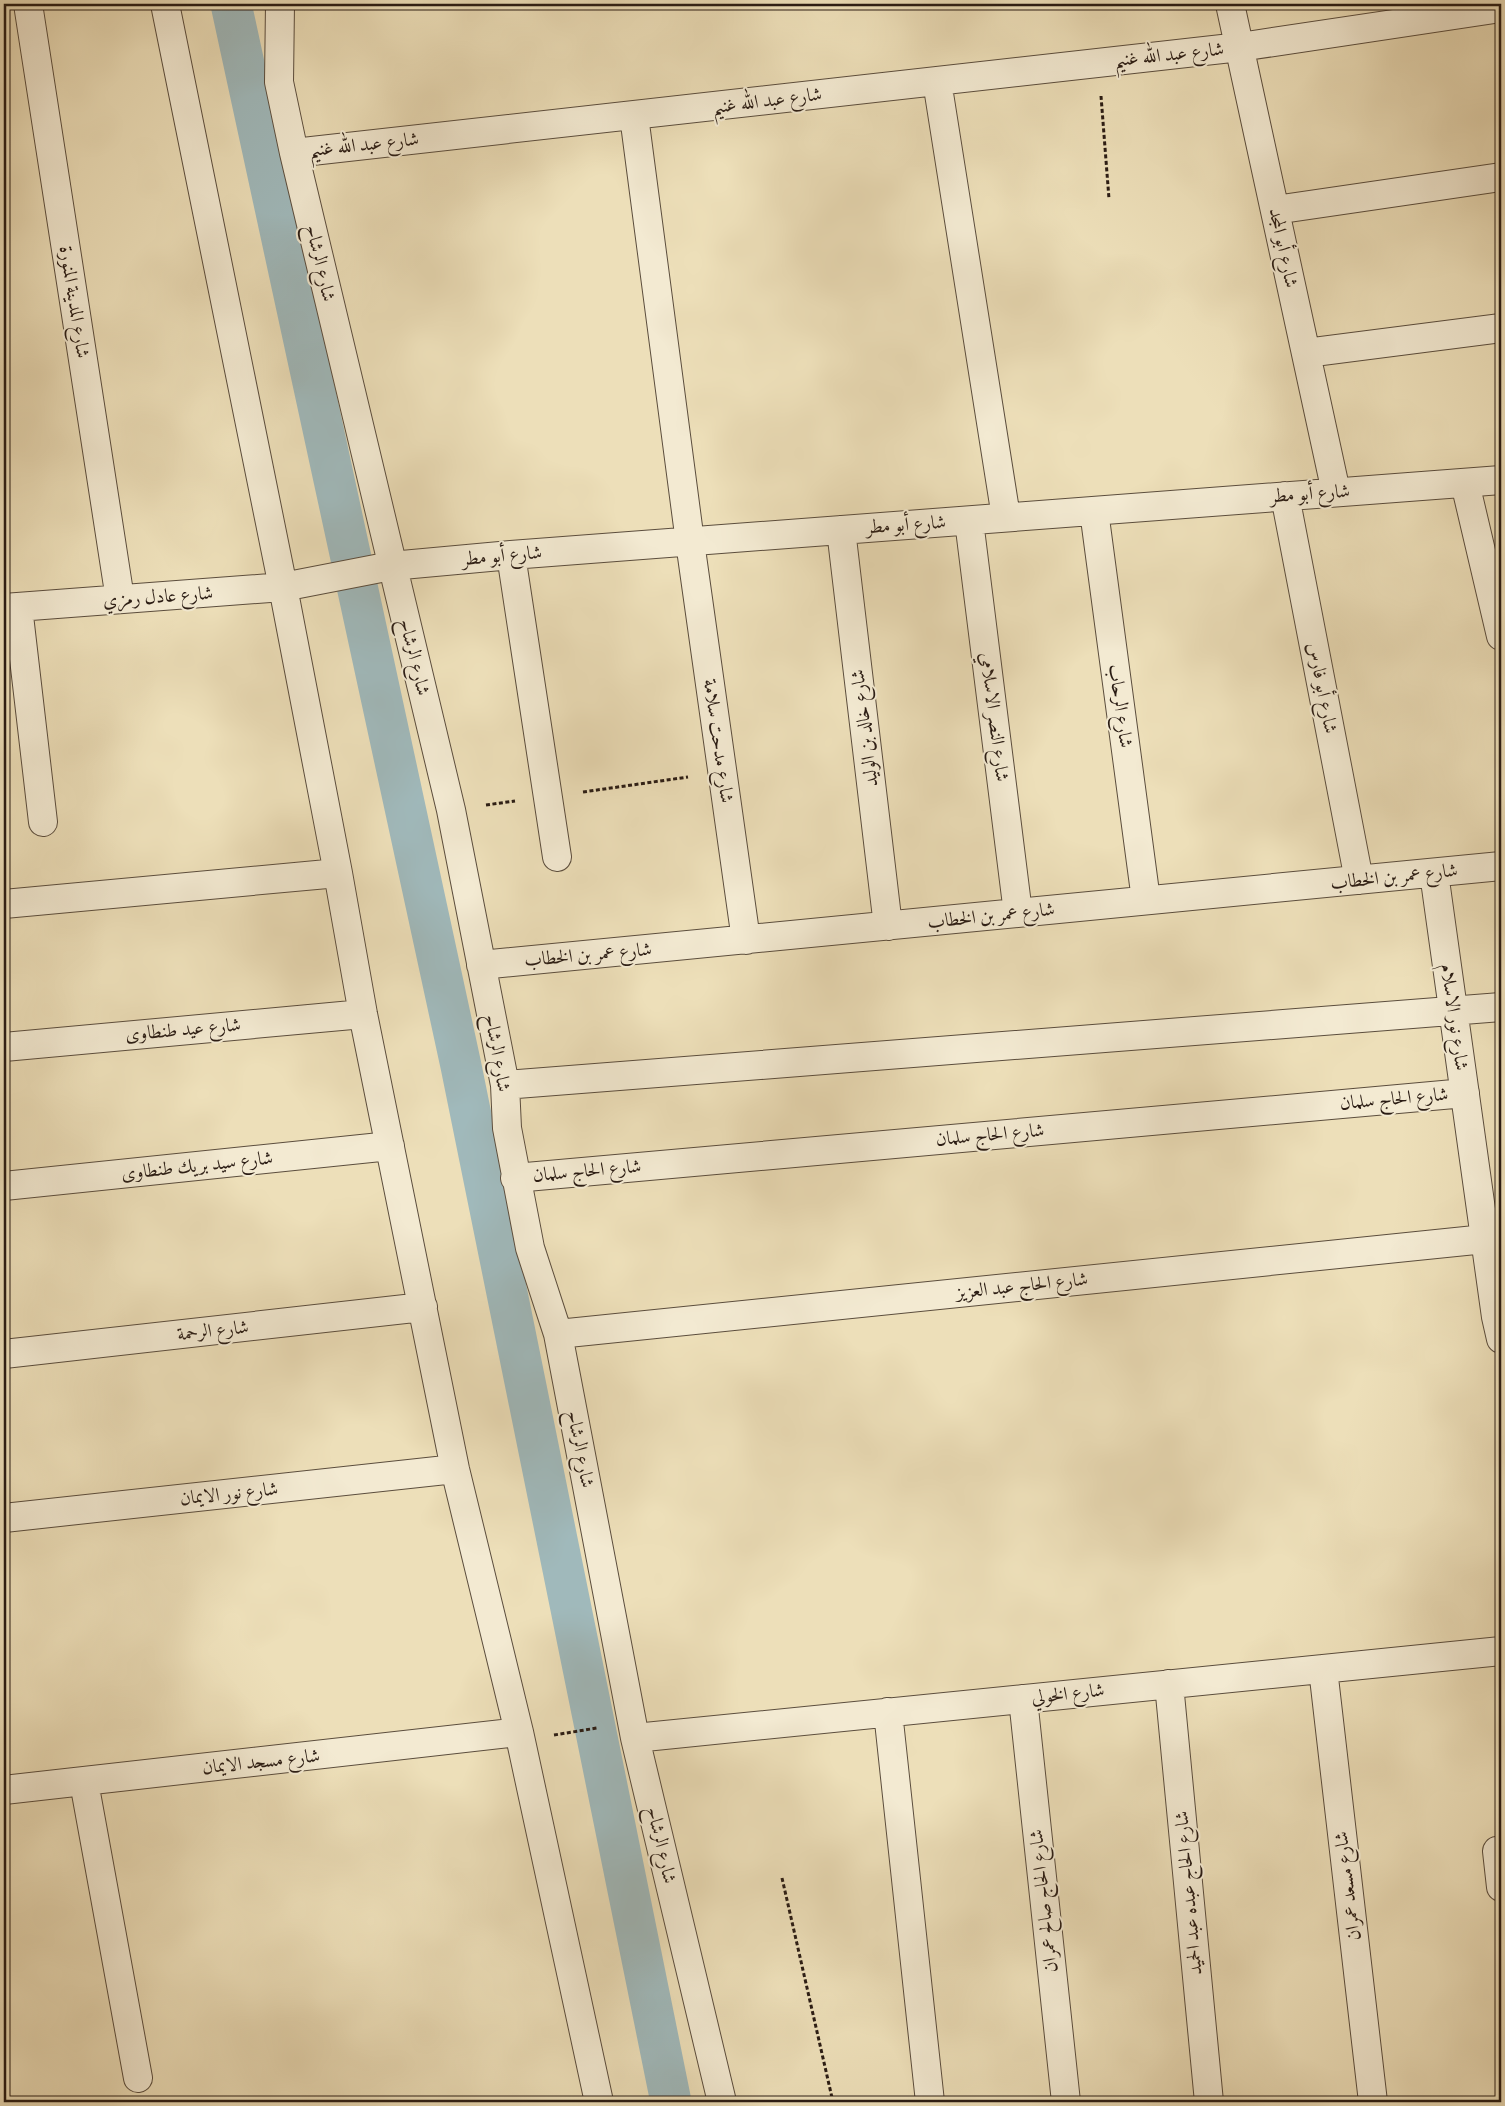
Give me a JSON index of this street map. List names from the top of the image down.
{
  "streets": {
    "street": [
      "شارع عبد الله غنيم",
      "شارع أبو المجد",
      "شارع الرشاح",
      "شارع المدينة المنورة",
      "شارع أبو مطر",
      "شارع عادل رمزي",
      "شارع أبو فارس",
      "شارع الرحاب",
      "شارع النصر الاسلامي",
      "شارع خالد بن الوليد",
      "شارع مدحت سلامة",
      "شارع عمر بن الخطاب",
      "شارع نور الاسلام",
      "شارع عيد طنطاوى",
      "شارع الحاج سلمان",
      "شارع سيد بريك طنطاوى",
      "شارع الحاج عبد العزيز",
      "شارع الرحمة",
      "شارع نور الايمان",
      "شارع الخولي",
      "شارع مسجد الايمان",
      "شارع مسعد عمران",
      "شارع الحاج عبده عبد الحميد",
      "شارع الحاج صالح عمران"
    ]
  },
  "crossings": [
    ["شارع عبد الله غنيم", "شارع أبو المجد"],
    ["شارع عبد الله غنيم", "شارع الرشاح"],
    ["شارع عبد الله غنيم", "شارع مدحت سلامة"],
    ["شارع أبو المجد", "شارع أبو مطر"],
    ["شارع الرشاح", "شارع أبو مطر"],
    ["شارع الرشاح", "شارع عمر بن الخطاب"],
    ["شارع الرشاح", "شارع الحاج سلمان"],
    ["شارع الرشاح", "شارع الحاج عبد العزيز"],
    ["شارع الرشاح", "شارع الخولي"],
    ["شارع المدينة المنورة", "شارع عادل رمزي"],
    ["شارع أبو مطر", "شارع عادل رمزي"],
    ["شارع أبو مطر", "شارع أبو فارس"],
    ["شارع أبو مطر", "شارع الرحاب"],
    ["شارع أبو مطر", "شارع النصر الاسلامي"],
    ["شارع أبو مطر", "شارع خالد بن الوليد"],
    ["شارع أبو مطر", "شارع مدحت سلامة"],
    ["شارع أبو فارس", "شارع عمر بن الخطاب"],
    ["شارع الرحاب", "شارع عمر بن الخطاب"],
    ["شارع النصر الاسلامي", "شارع عمر بن الخطاب"],
    ["شارع خالد بن الوليد", "شارع عمر بن الخطاب"],
    ["شارع مدحت سلامة", "شارع عمر بن الخطاب"],
    ["شارع عمر بن الخطاب", "شارع نور الاسلام"],
    ["شارع نور الاسلام", "شارع الحاج سلمان"],
    ["شارع نور الاسلام", "شارع الحاج عبد العزيز"],
    ["شارع الخولي", "شارع مسعد عمران"],
    ["شارع الخولي", "شارع الحاج عبده عبد الحميد"],
    ["شارع الخولي", "شارع الحاج صالح عمران"]
  ]
}
